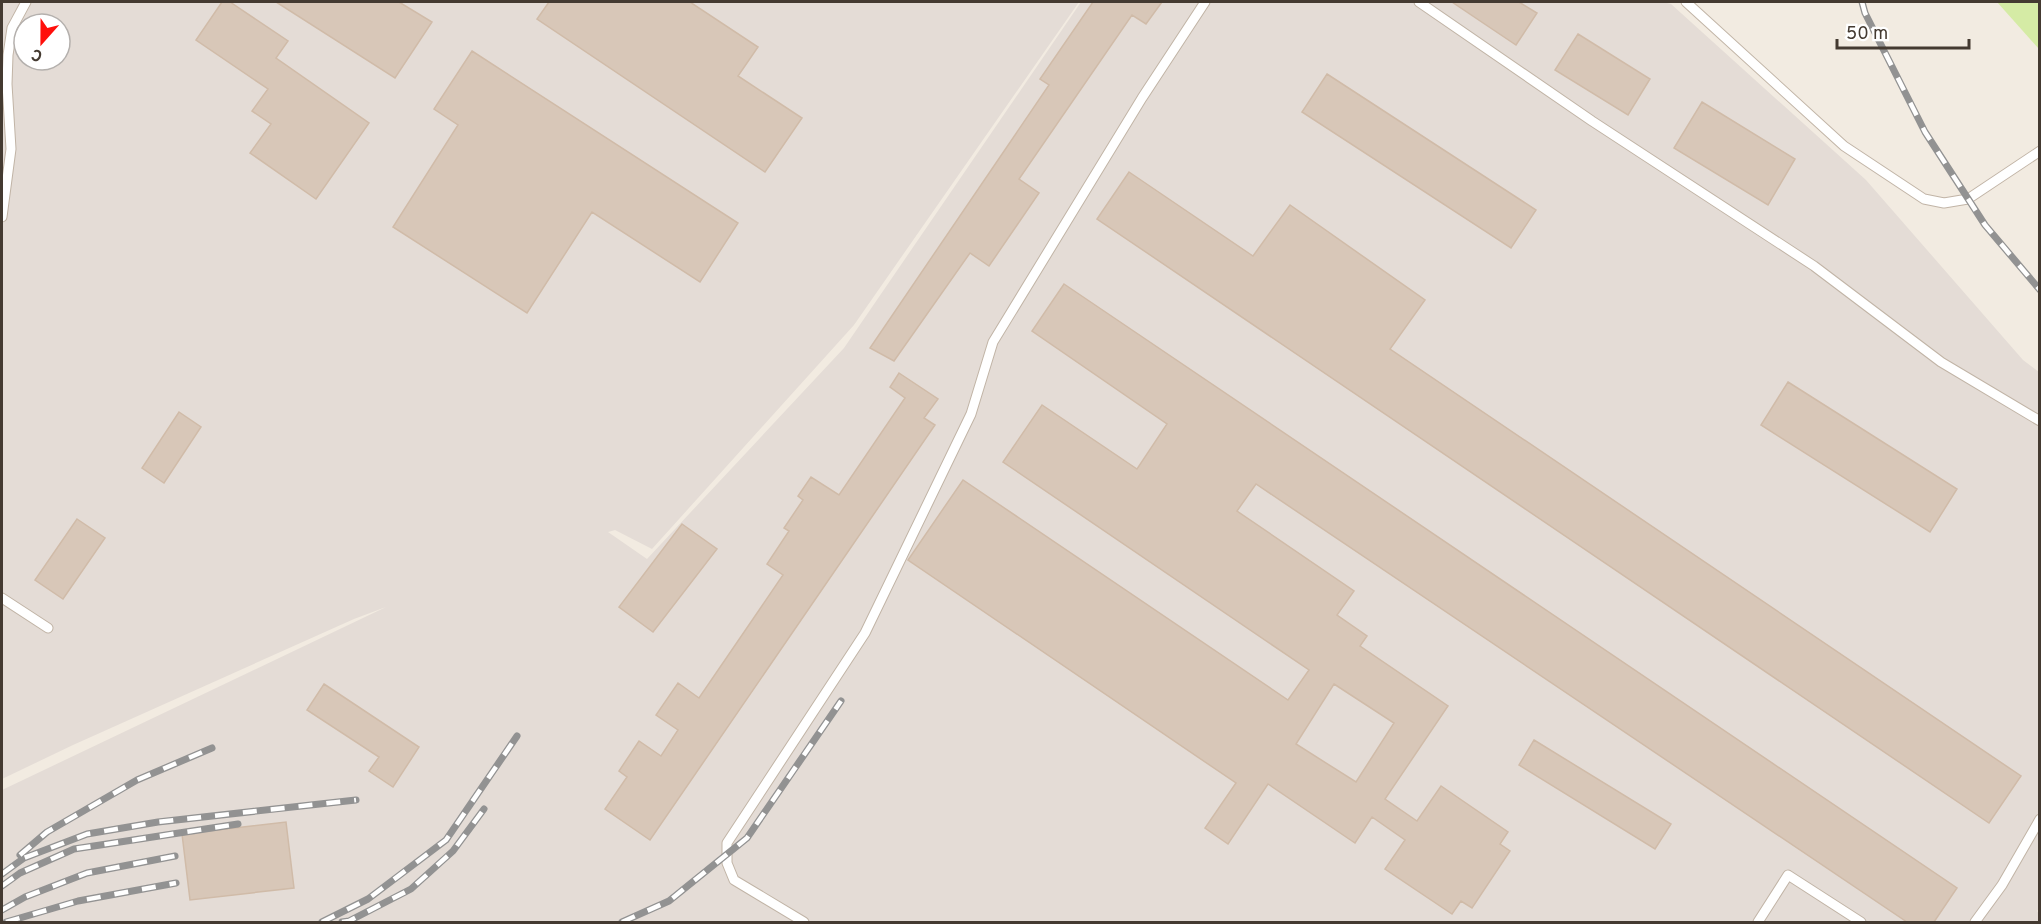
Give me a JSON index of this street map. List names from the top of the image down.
{
  "scale_bar": "50 m",
  "north": "bottom"
}
